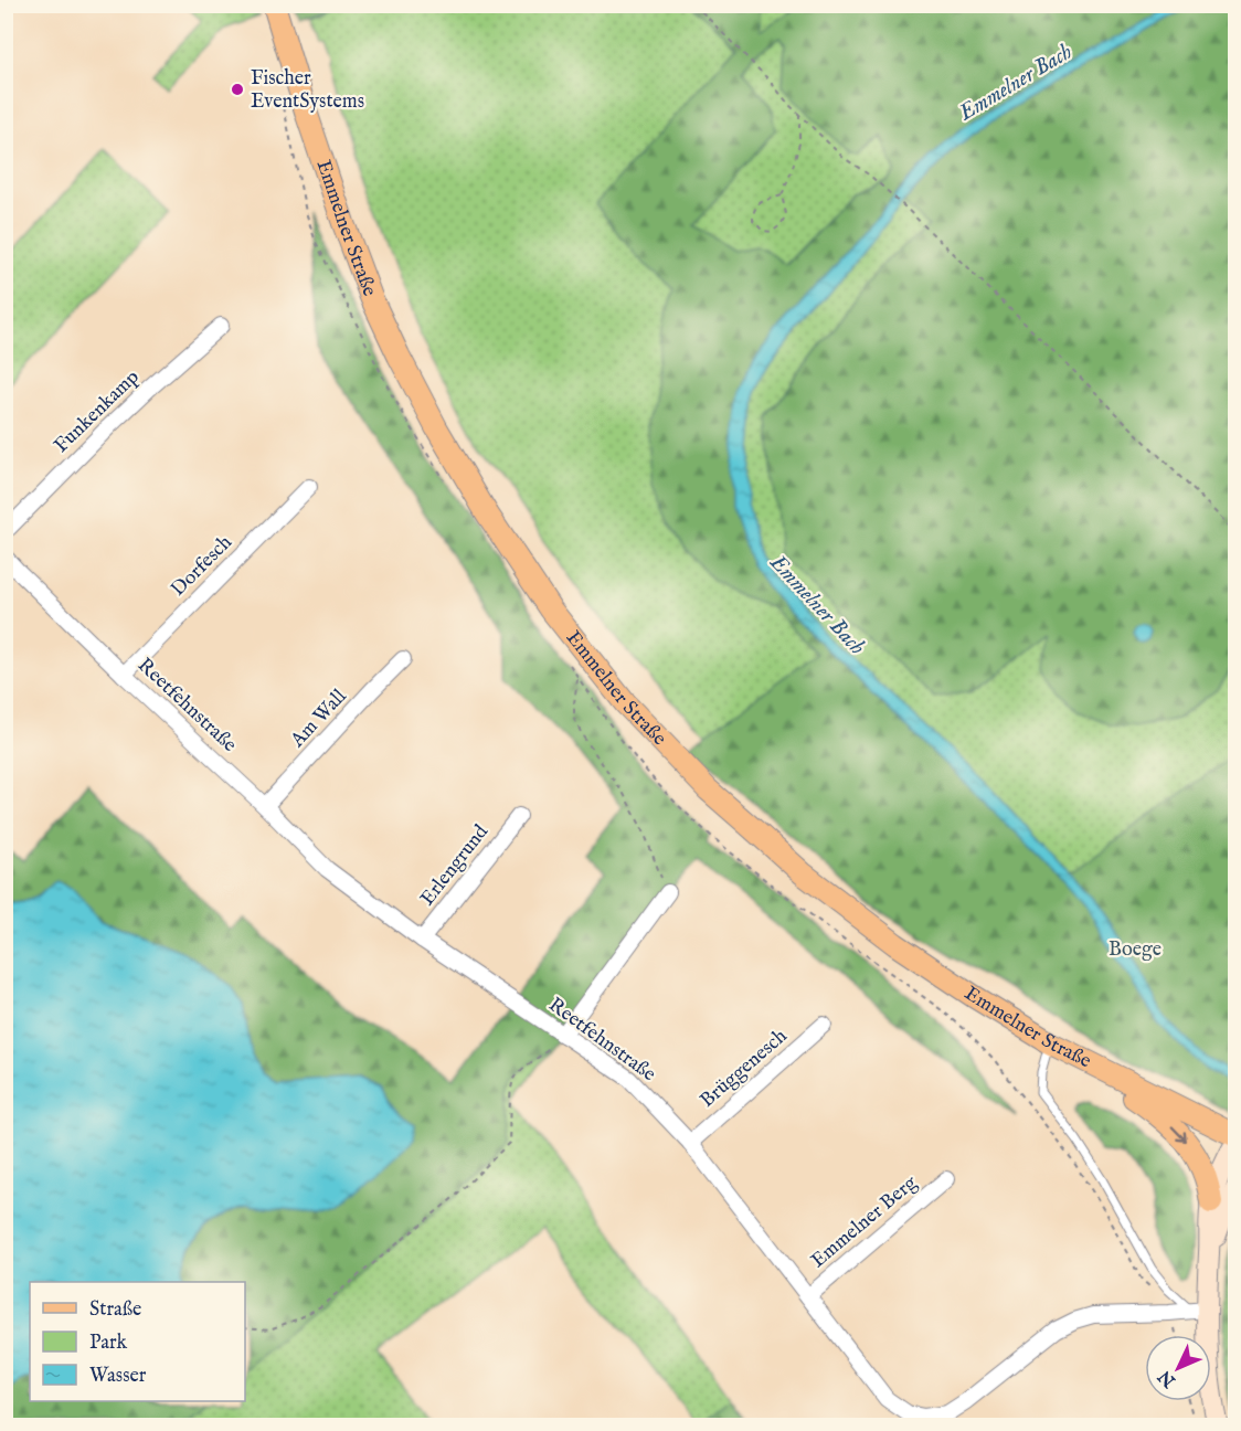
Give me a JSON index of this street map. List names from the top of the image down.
{
  "streets": {
    "main road": ["Emmelner Straße"],
    "street": [
      "Funkenkamp",
      "Dorfesch",
      "Reetfehnstraße",
      "Am Wall",
      "Erlengrund",
      "Brüggenesch",
      "Emmelner Berg"
    ]
  },
  "crossings": [
    ["Emmelner Straße", "Reetfehnstraße"],
    ["Dorfesch", "Reetfehnstraße"],
    ["Reetfehnstraße", "Am Wall"],
    ["Reetfehnstraße", "Erlengrund"],
    ["Reetfehnstraße", "Brüggenesch"],
    ["Reetfehnstraße", "Emmelner Berg"]
  ],
  "water": ["Emmelner Bach"],
  "parks": ["Boege"],
  "places": ["Fischer EventSystems"],
  "legend": ["Straße", "Park", "Wasser"],
  "north": "bottom left"
}
